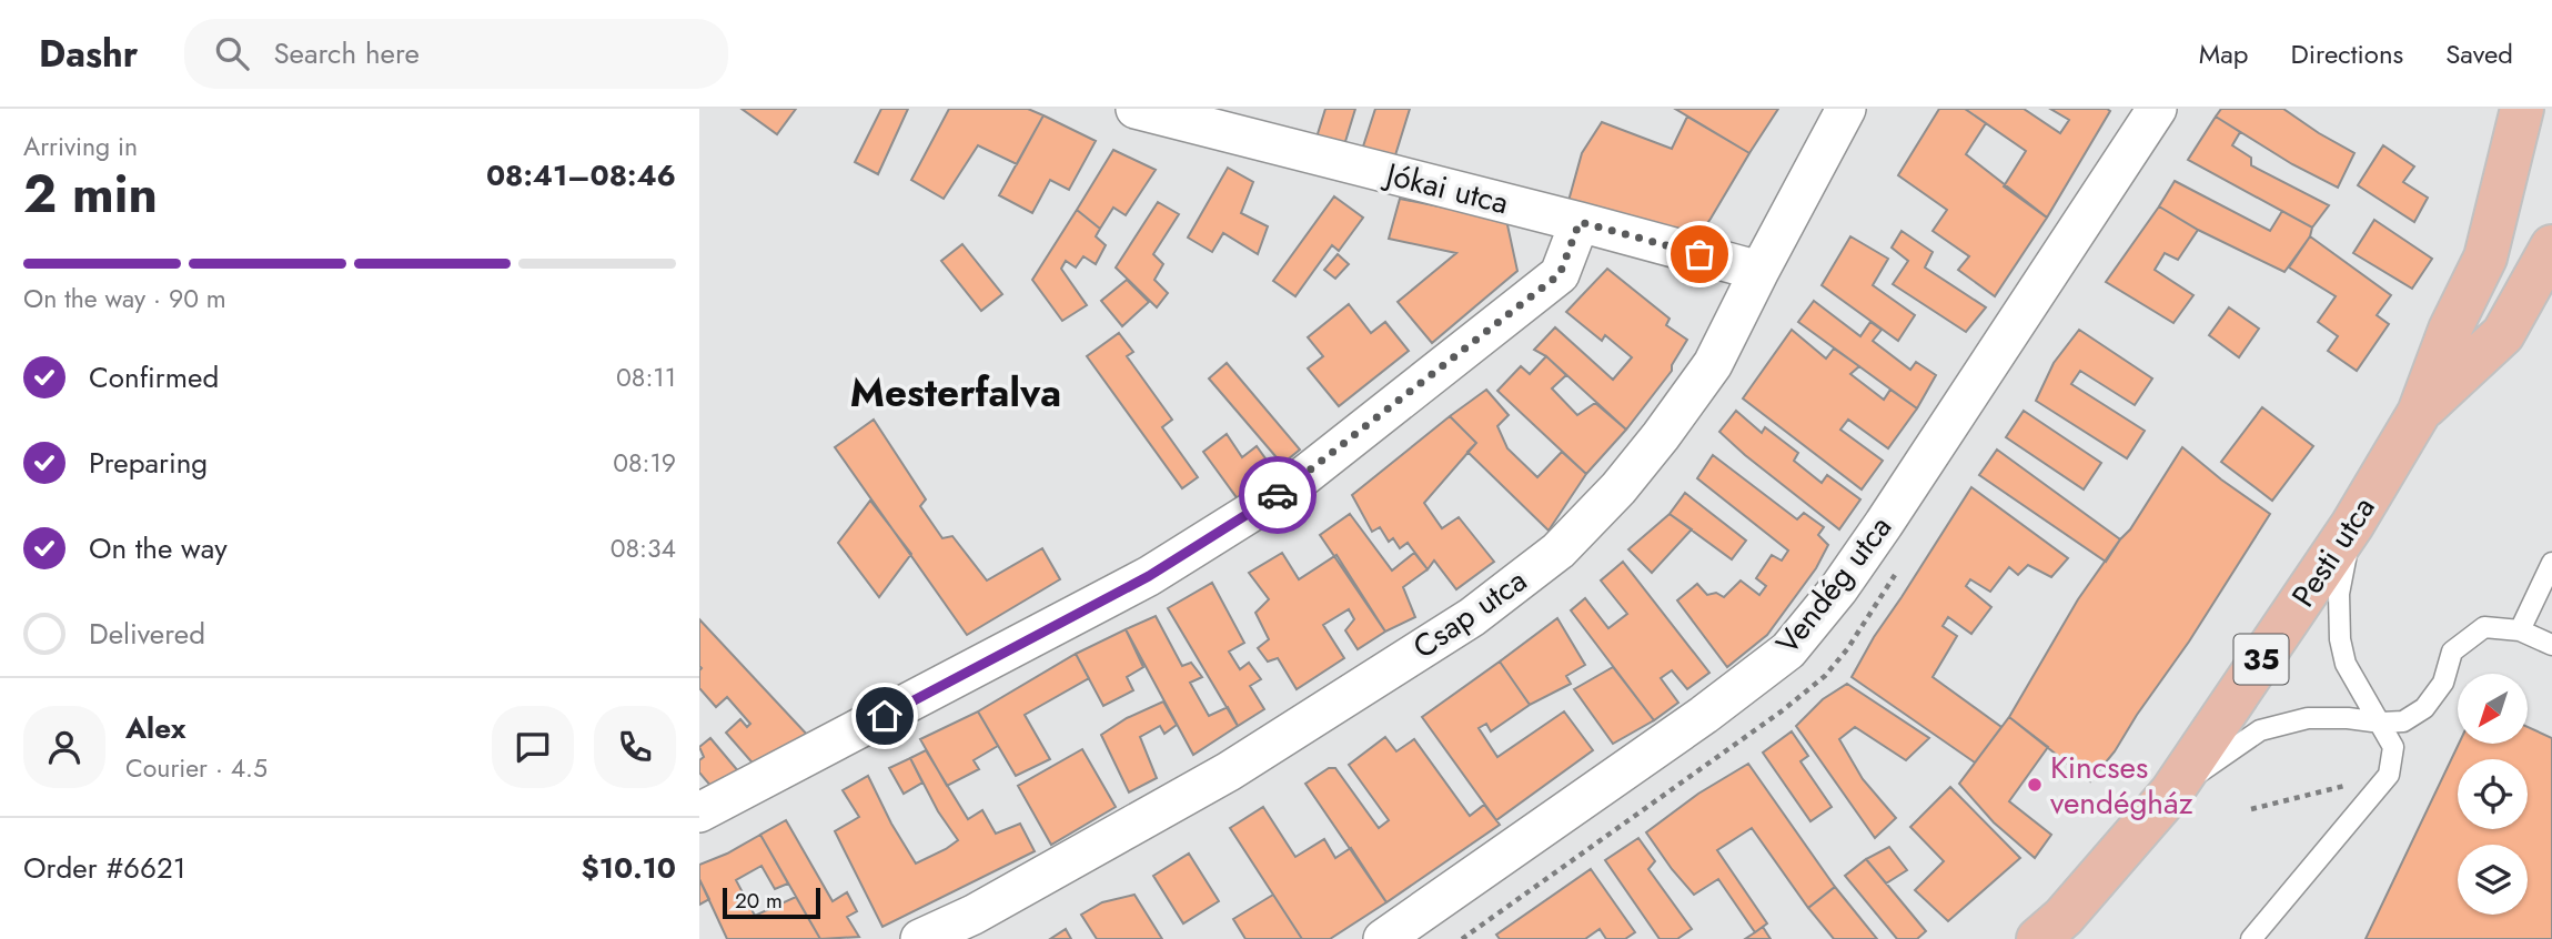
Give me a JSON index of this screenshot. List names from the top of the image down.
{
  "streets": {
    "main road": ["Pesti utca", "35"],
    "street": ["Jókai utca", "Vendég utca", "Csap utca"]
  },
  "crossings": [
    ["Jókai utca", "Csap utca"]
  ],
  "districts": ["Mesterfalva"],
  "places": ["Kincses vendégház"],
  "scale_bar": "20 m",
  "north": "bottom left",
  "page": {
    "header": "Dashr",
    "search": "Search here",
    "nav": ["Map", "Directions", "Saved"],
    "heading": ["2 min", "Arriving in", "08:41–08:46"],
    "panel": [
      "Alex",
      "Courier · 4.5",
      "Order #6621",
      "$10.10"
    ],
    "bar": "On the way · 90 m",
    "list": [
      ["Confirmed", "08:11"],
      ["Preparing", "08:19"],
      ["On the way", "08:34"],
      "Delivered"
    ],
    "scale": "20 m"
  }
}
